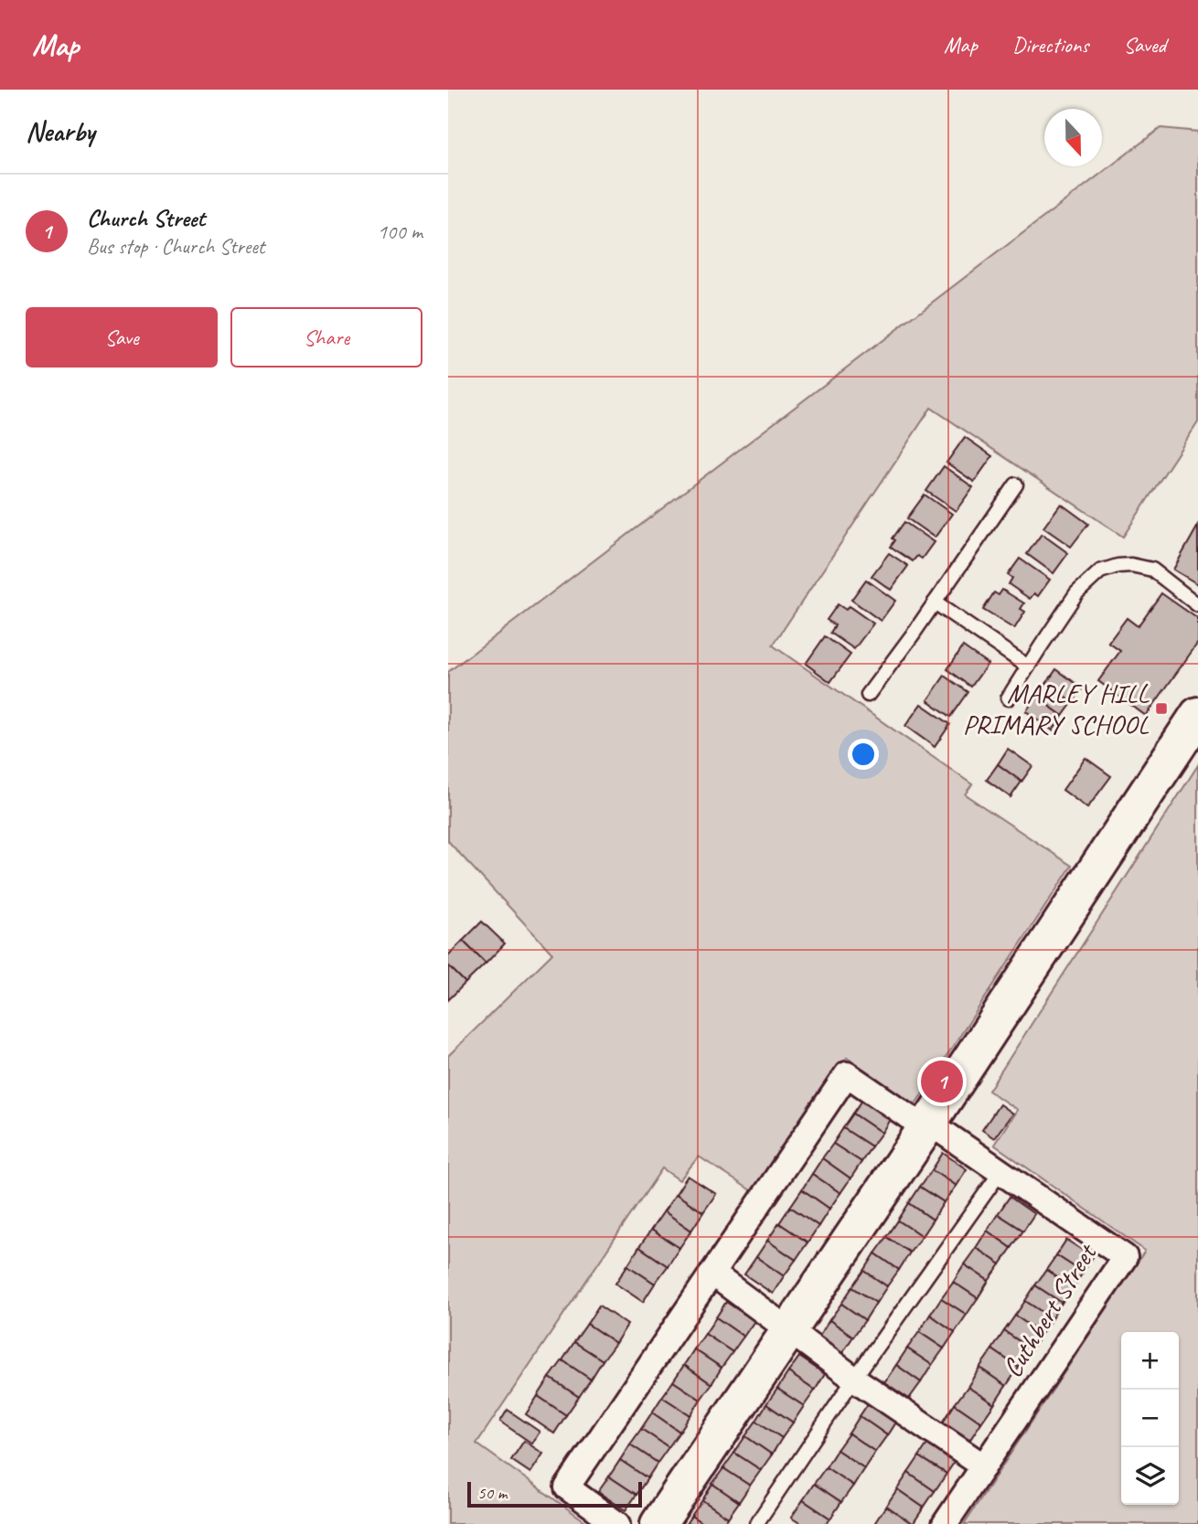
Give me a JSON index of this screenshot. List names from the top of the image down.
{
  "streets": {
    "street": ["Cuthbert Street"]
  },
  "places": {
    "transit": ["MARLEY HILL PRIMARY SCHOOL"]
  },
  "scale_bar": "50 m",
  "north": "bottom",
  "page": {
    "header": "Map",
    "nav": ["Map", "Directions", "Saved"],
    "heading": "Nearby",
    "list": [
      {
        "mark": "1",
        "name": "Church Street",
        "note": "Bus stop · Church Street",
        "value": "100 m"
      }
    ],
    "buttons": ["Save", "Share"],
    "pins": "1",
    "map_buttons": ["+", "−"],
    "scale": "50 m"
  }
}
